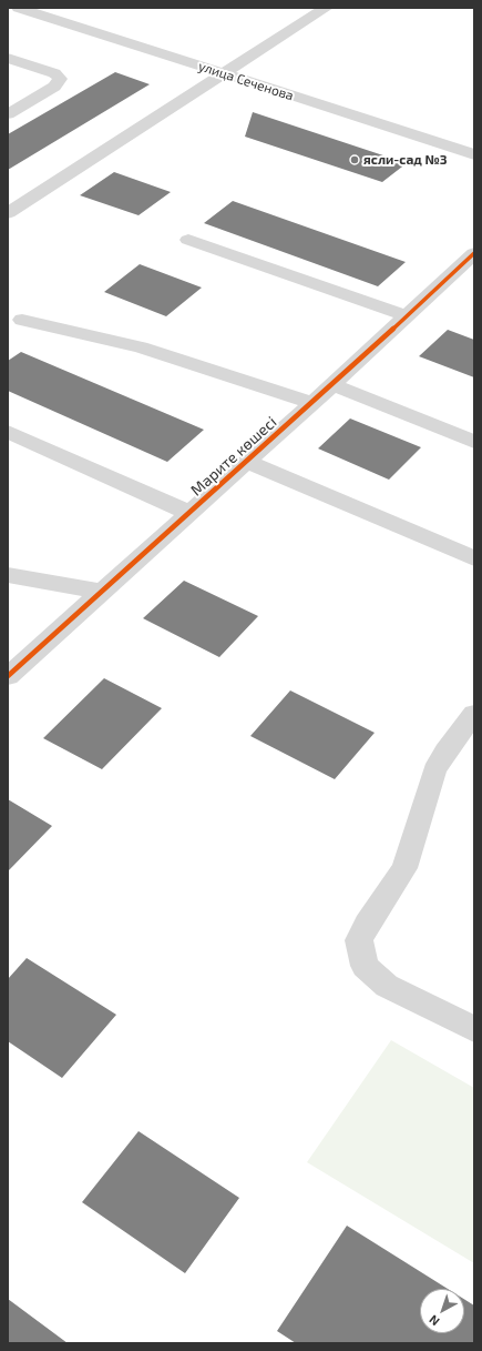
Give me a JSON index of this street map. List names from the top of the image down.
{
  "streets": {
    "street": ["улица Сеченова", "Марите көшесі"]
  },
  "places": ["ясли-сад №3"],
  "north": "bottom left"
}
